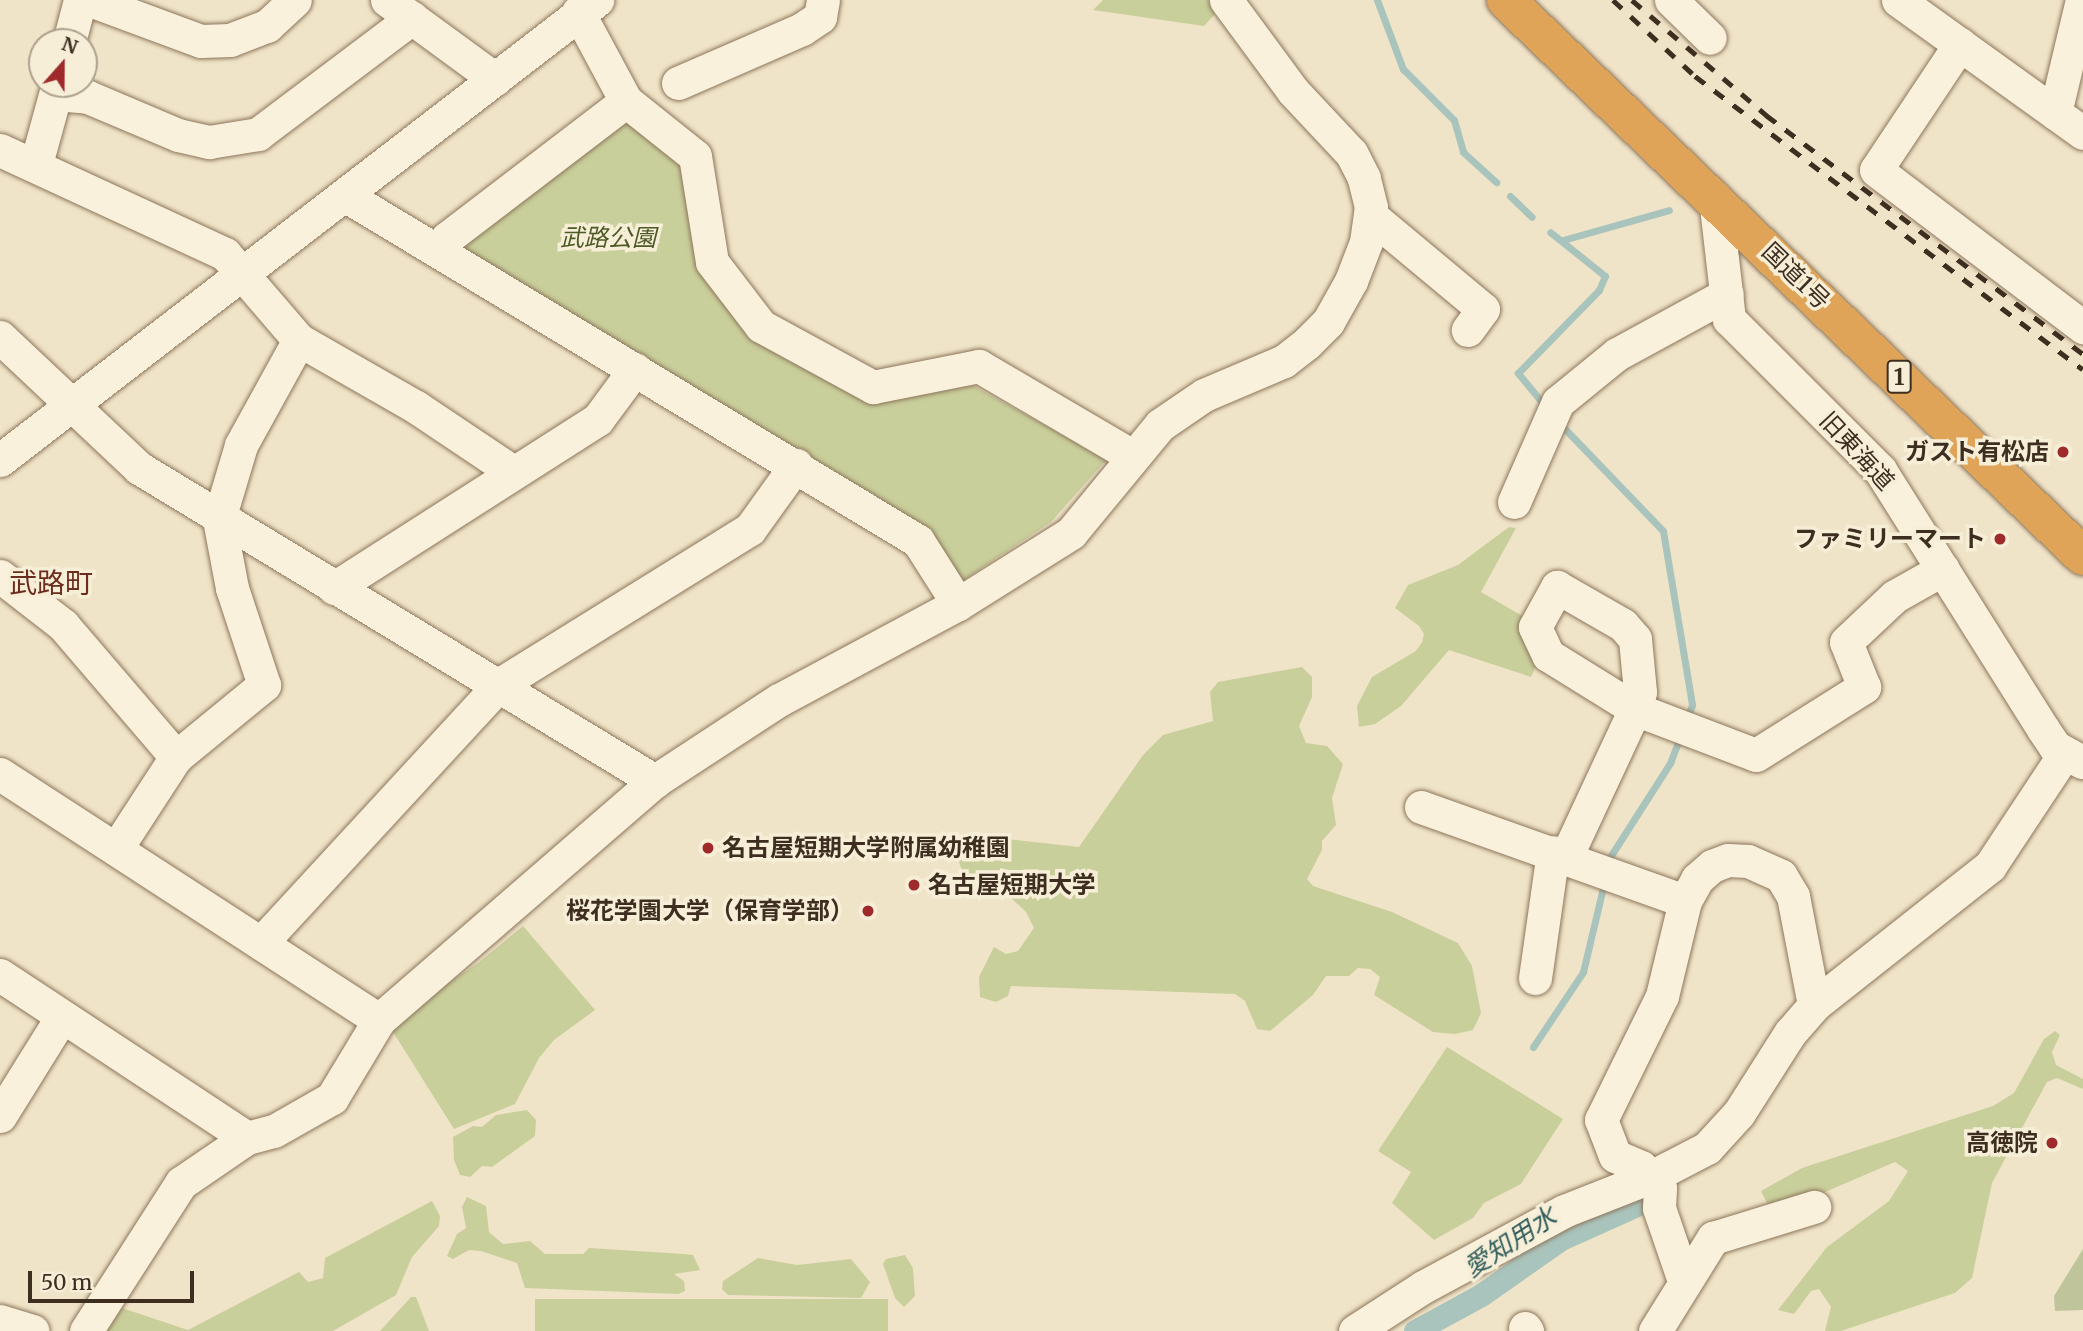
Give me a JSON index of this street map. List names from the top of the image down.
{
  "streets": {
    "highway": ["国道1号", "1"],
    "street": ["旧東海道"]
  },
  "crossings": [
    ["国道1号", "旧東海道"]
  ],
  "districts": ["武路町"],
  "water": ["愛知用水"],
  "parks": ["武路公園"],
  "places": [
    "ガスト有松店",
    "ファミリーマート",
    "名古屋短期大学附属幼稚園",
    "名古屋短期大学",
    "桜花学園大学（保育学部）",
    "高徳院"
  ],
  "scale_bar": "50 m",
  "north": "top"
}
